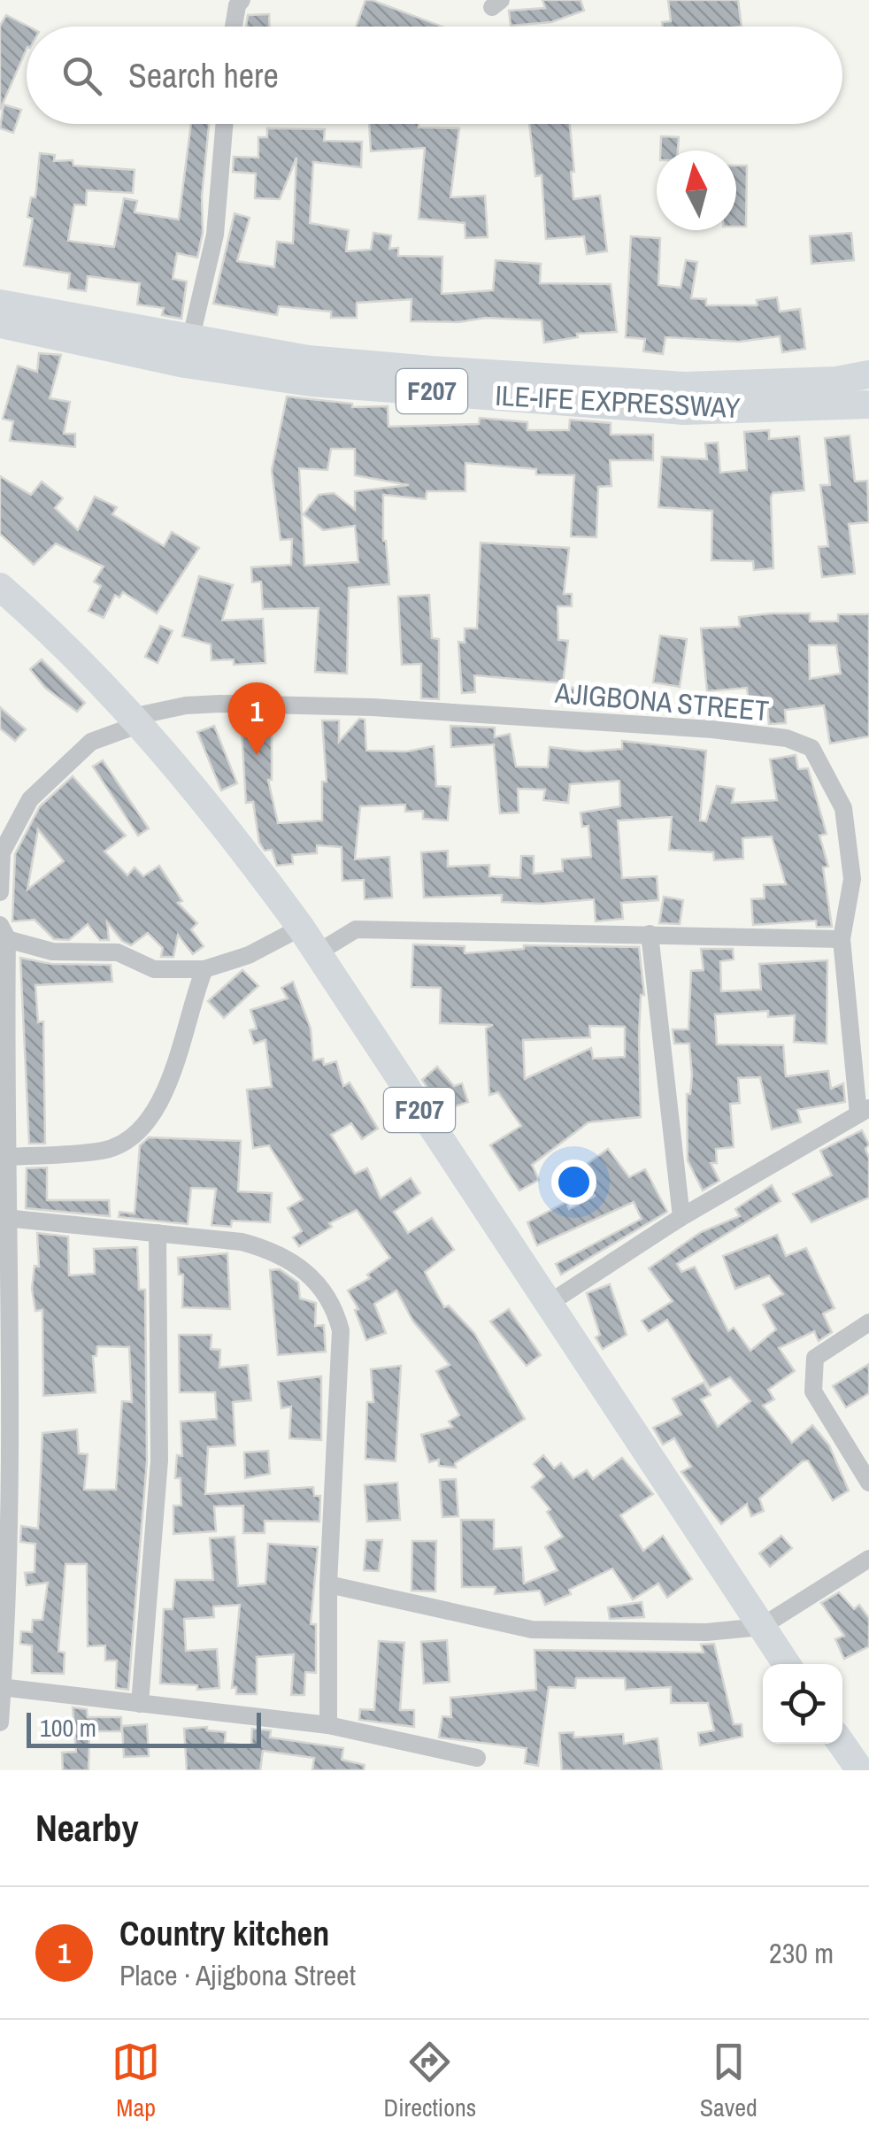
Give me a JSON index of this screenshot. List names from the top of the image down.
{
  "streets": {
    "main road": ["F207", "ILE-IFE EXPRESSWAY"],
    "street": ["AJIGBONA STREET"]
  },
  "crossings": [
    ["F207", "AJIGBONA STREET"]
  ],
  "scale_bar": "100 m",
  "north": "top",
  "page": {
    "search": "Search here",
    "pins": "1",
    "scale": "100 m",
    "heading": "Nearby",
    "list": [
      {
        "mark": "1",
        "name": "Country kitchen",
        "note": "Place · Ajigbona Street",
        "value": "230 m"
      }
    ],
    "nav": ["Map", "Directions", "Saved"]
  }
}
